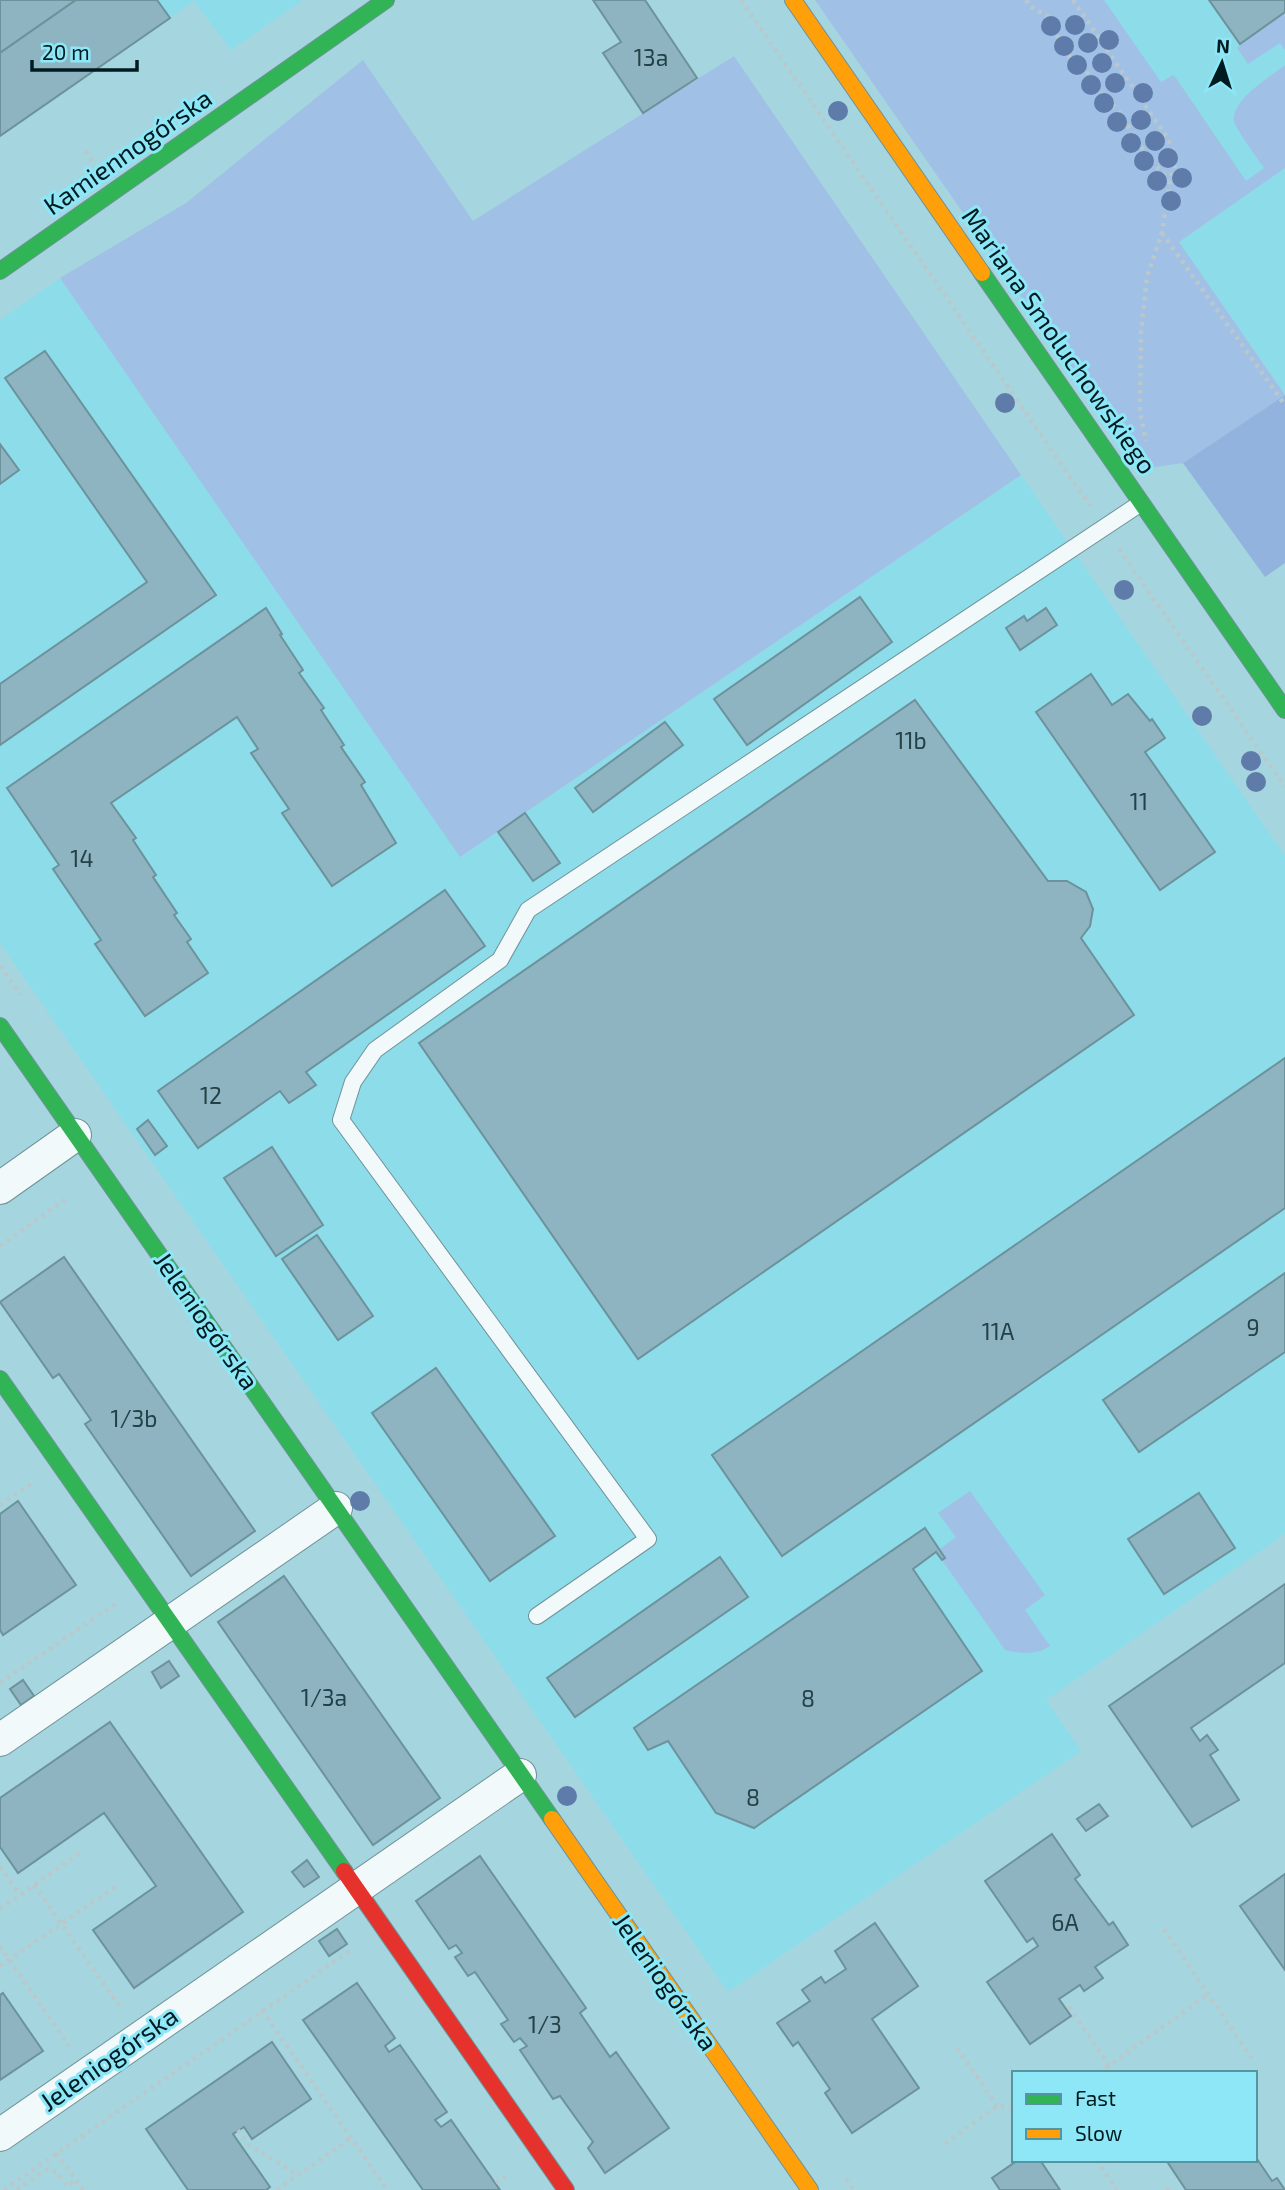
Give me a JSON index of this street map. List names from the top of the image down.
{
  "streets": {
    "street": ["Kamiennogórska", "Mariana Smoluchowskiego", "Jeleniogórska"]
  },
  "house_numbers": [
    "13a",
    "11b",
    "11",
    "14",
    "12",
    "9",
    "11A",
    "1/3b",
    "1/3a",
    "8",
    "8",
    "6A",
    "1/3"
  ],
  "legend": ["Fast", "Slow"],
  "scale_bar": "20 m",
  "north": "top"
}
